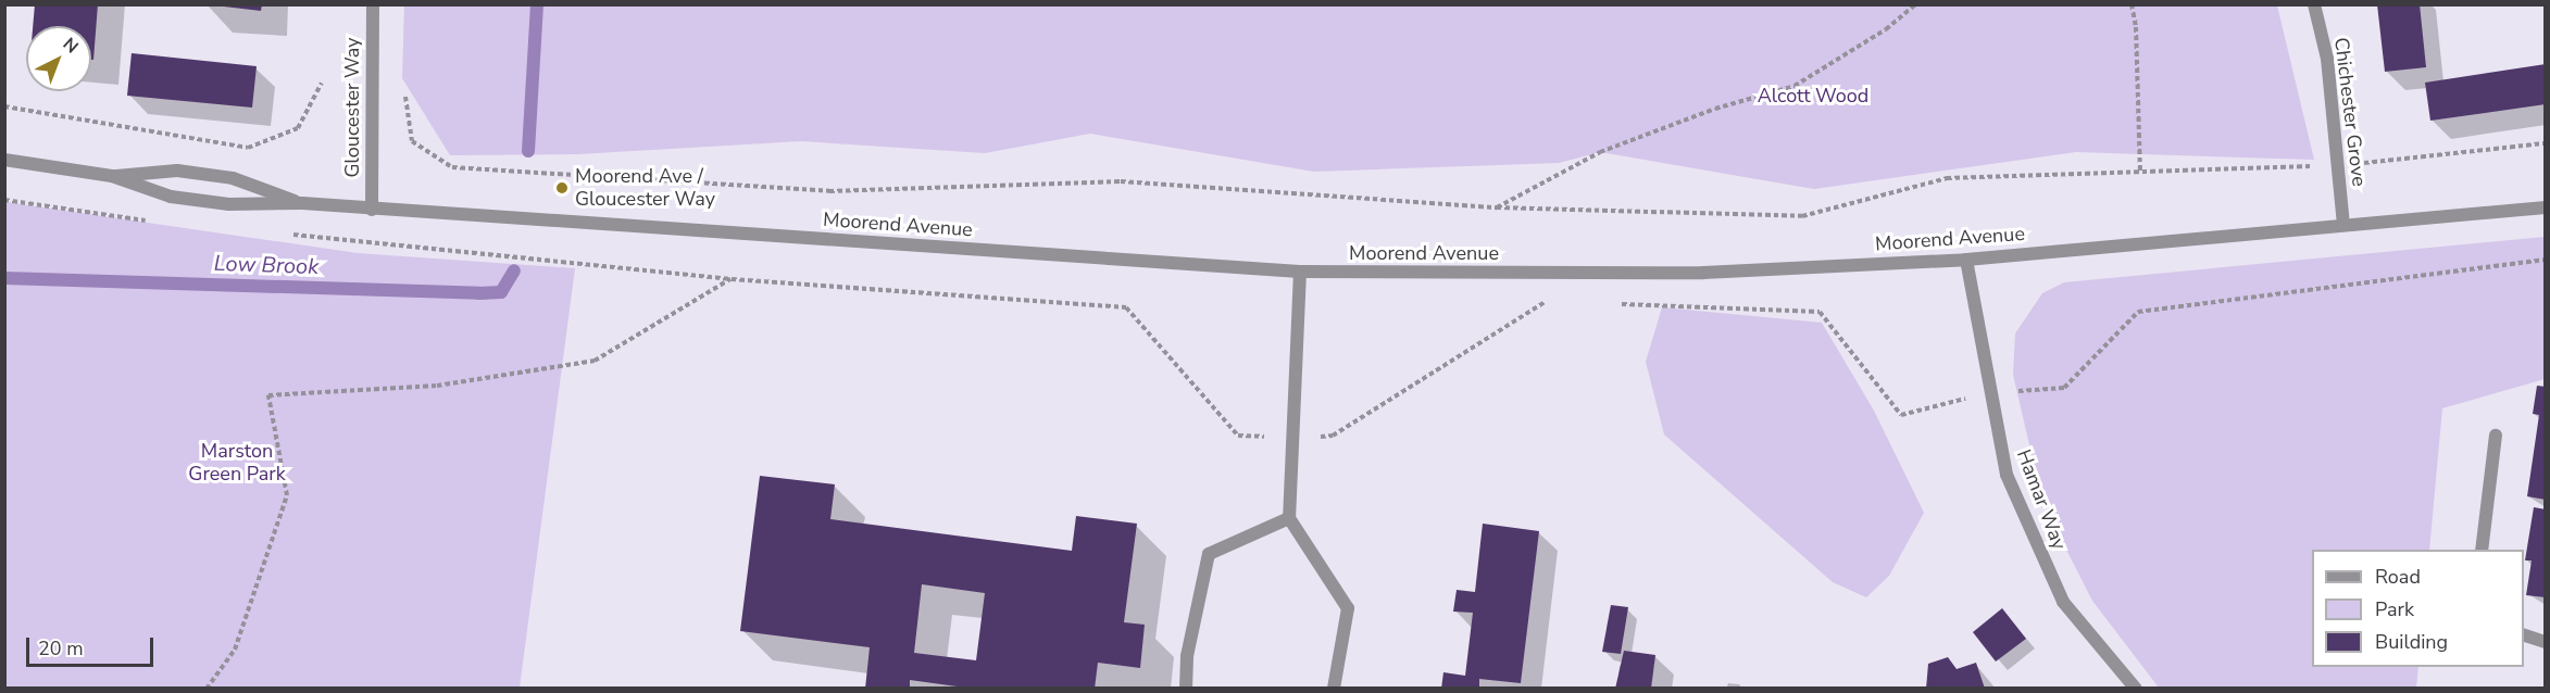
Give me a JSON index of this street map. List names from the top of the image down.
{
  "streets": {
    "street": [
      "Gloucester Way",
      "Chichester Grove",
      "Moorend Avenue",
      "Hamar Way"
    ]
  },
  "crossings": [
    ["Gloucester Way", "Moorend Avenue"],
    ["Chichester Grove", "Moorend Avenue"],
    ["Moorend Avenue", "Hamar Way"]
  ],
  "water": ["Low Brook"],
  "parks": ["Alcott Wood", "Marston Green Park"],
  "places": ["Moorend Ave / Gloucester Way"],
  "legend": ["Road", "Park", "Building"],
  "scale_bar": "20 m",
  "north": "top right"
}
